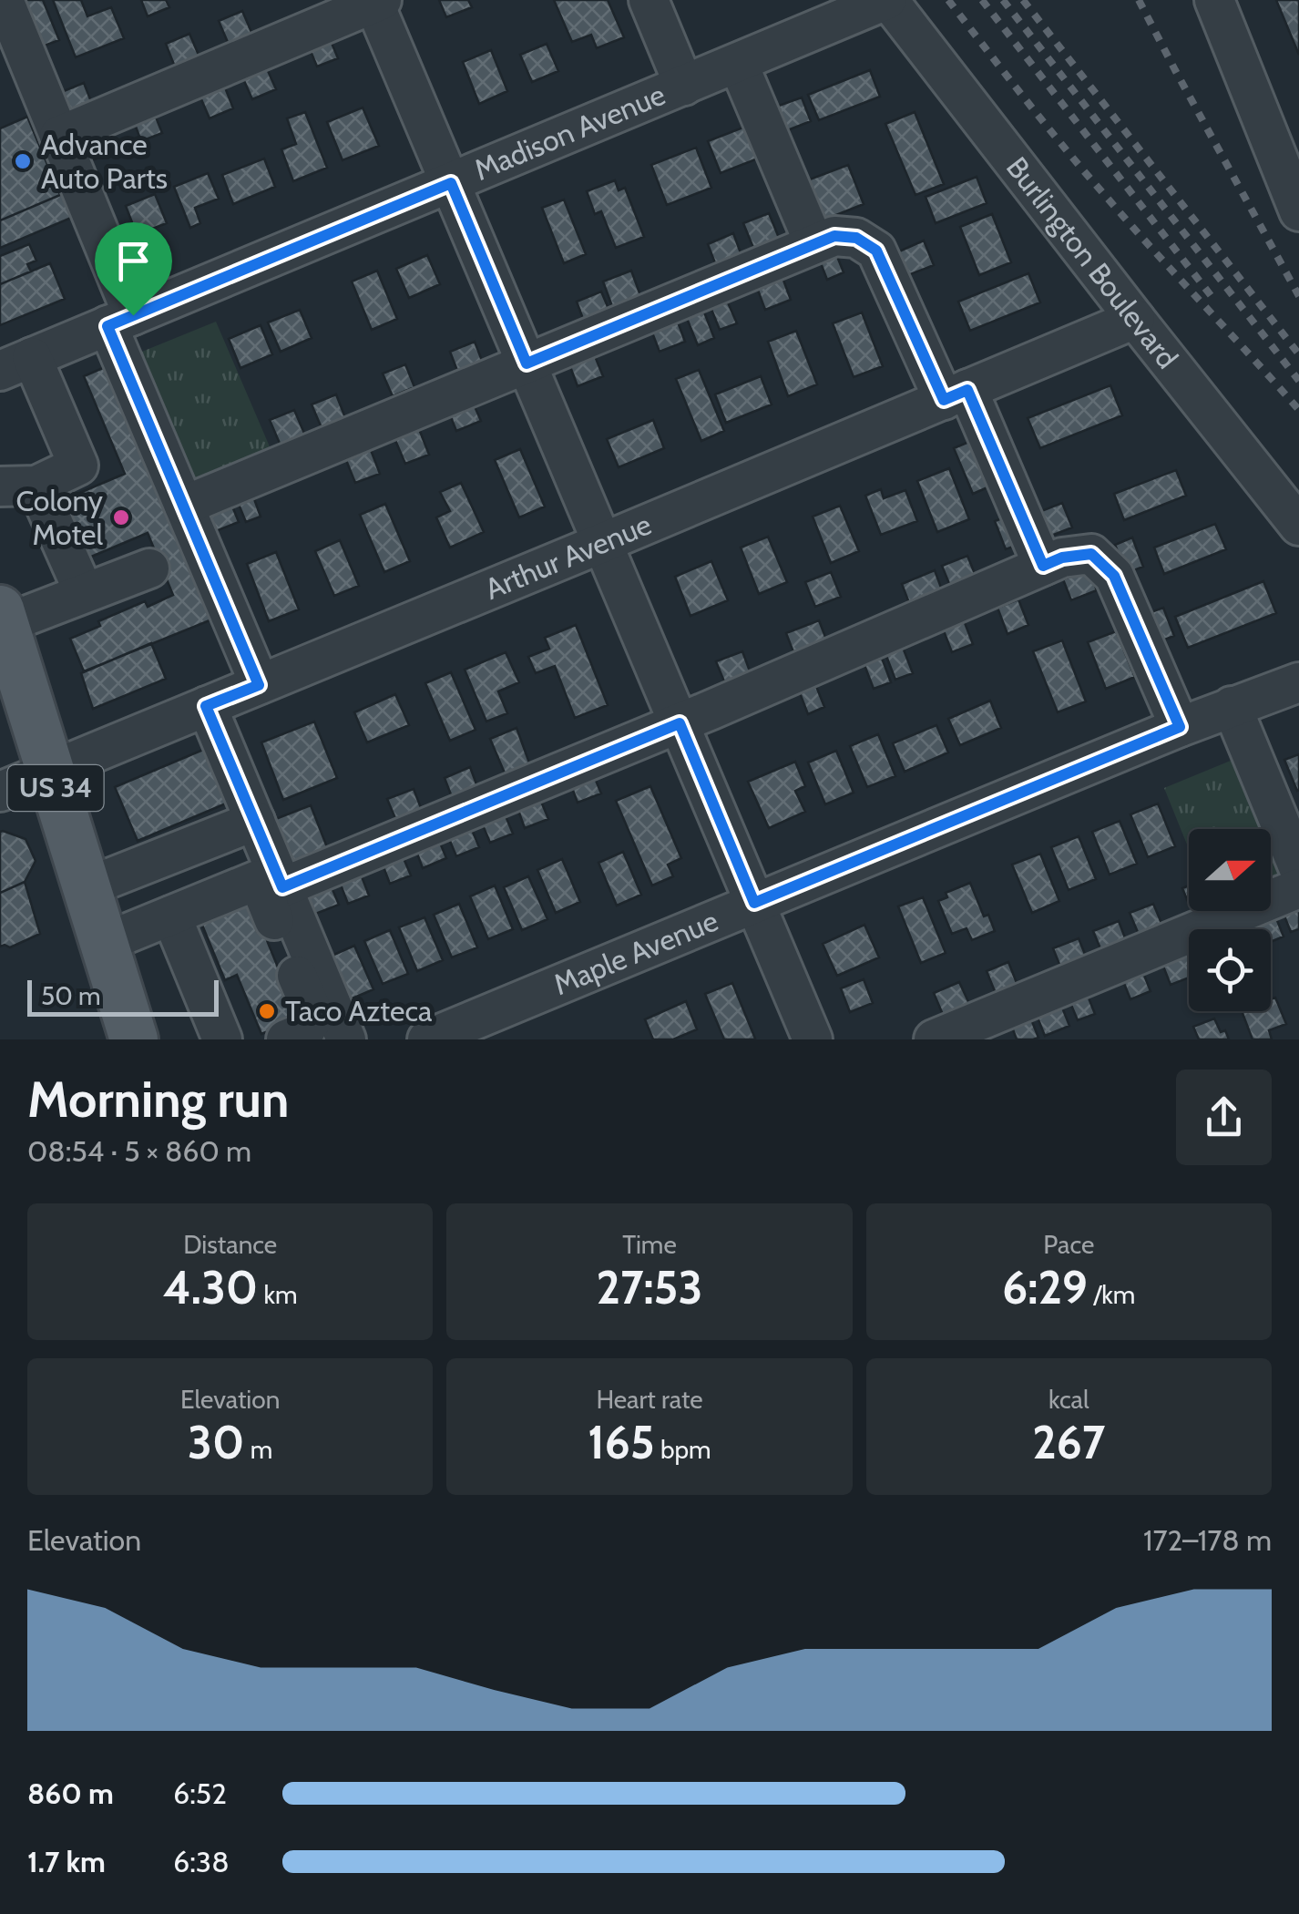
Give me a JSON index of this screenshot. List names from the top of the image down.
{
  "streets": {
    "main road": ["US 34"],
    "street": [
      "Madison Avenue",
      "Burlington Boulevard",
      "Arthur Avenue",
      "Maple Avenue"
    ]
  },
  "crossings": [
    ["Madison Avenue", "Burlington Boulevard"],
    ["Burlington Boulevard", "Arthur Avenue"],
    ["Arthur Avenue", "US 34"]
  ],
  "places": ["Advance Auto Parts", "Colony Motel", "Taco Azteca"],
  "scale_bar": "50 m",
  "north": "right",
  "page": {
    "scale": "50 m",
    "heading": ["Morning run", "08:54 · 5 × 860 m"],
    "stats": [
      ["Distance", "4.30 km"],
      ["Time", "27:53"],
      ["Pace", "6:29 /km"],
      ["Elevation", "30 m"],
      ["Heart rate", "165 bpm"],
      ["kcal", "267"]
    ],
    "chart": ["Elevation", "172–178 m"],
    "list": [
      {
        "name": "860 m",
        "note": "6:52"
      },
      {
        "name": "1.7 km",
        "note": "6:38"
      }
    ]
  }
}
